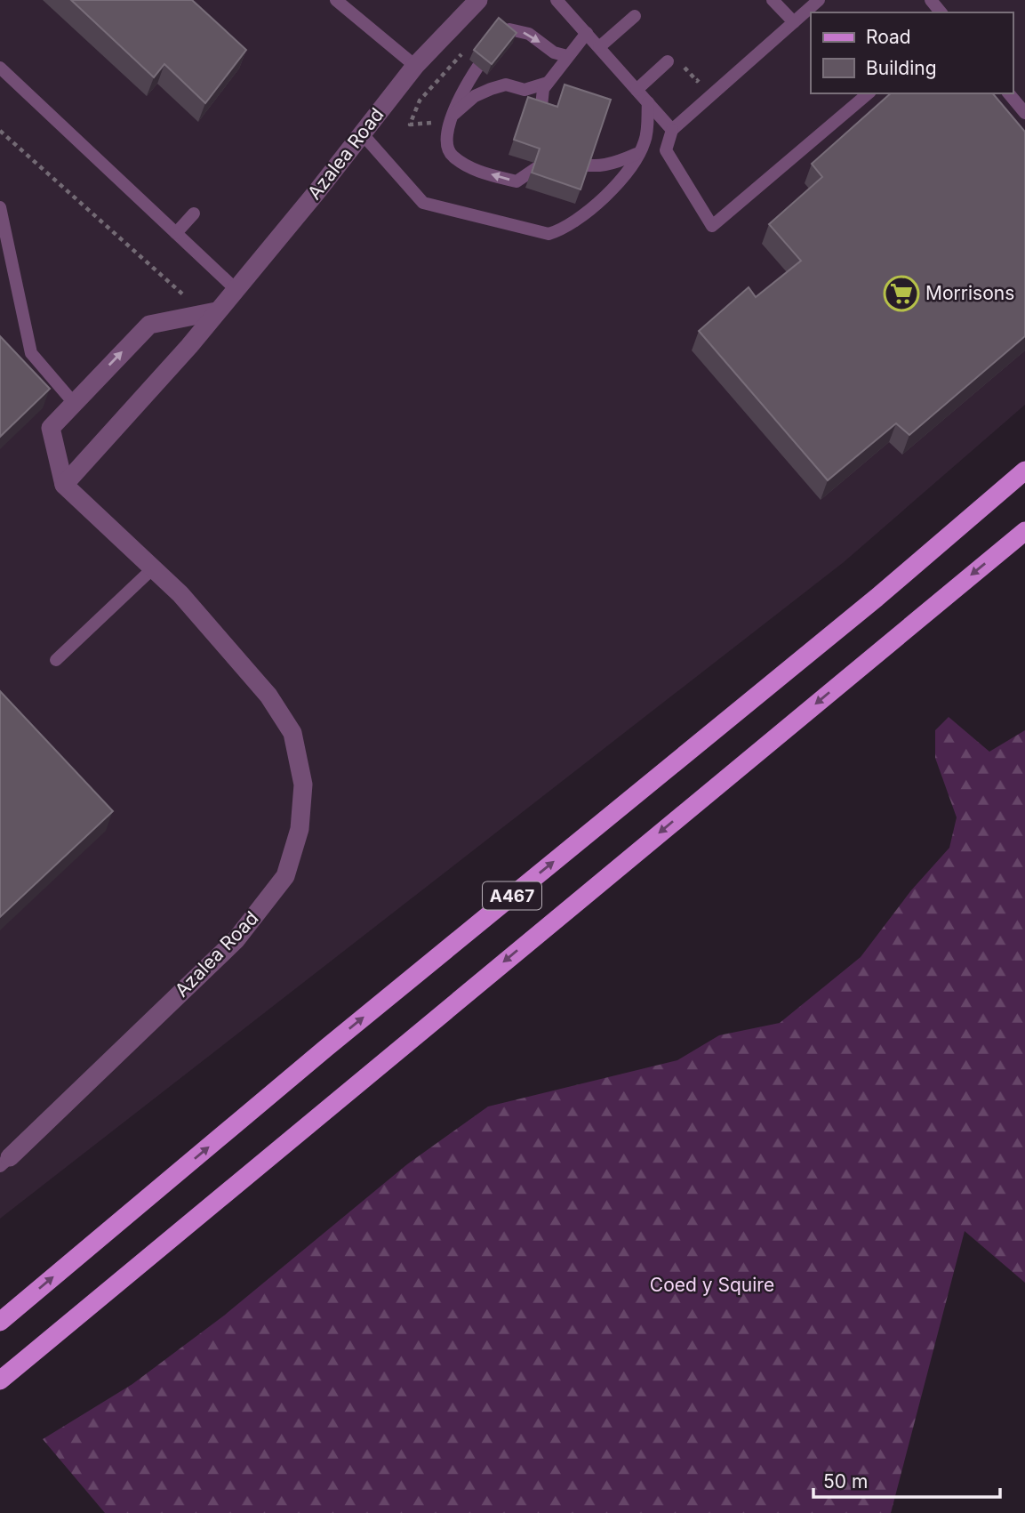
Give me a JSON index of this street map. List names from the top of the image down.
{
  "streets": {
    "main road": ["A467"],
    "street": ["Azalea Road"]
  },
  "parks": ["Coed y Squire"],
  "places": {
    "supermarket": ["Morrisons"]
  },
  "legend": ["Road", "Building"],
  "scale_bar": "50 m"
}
